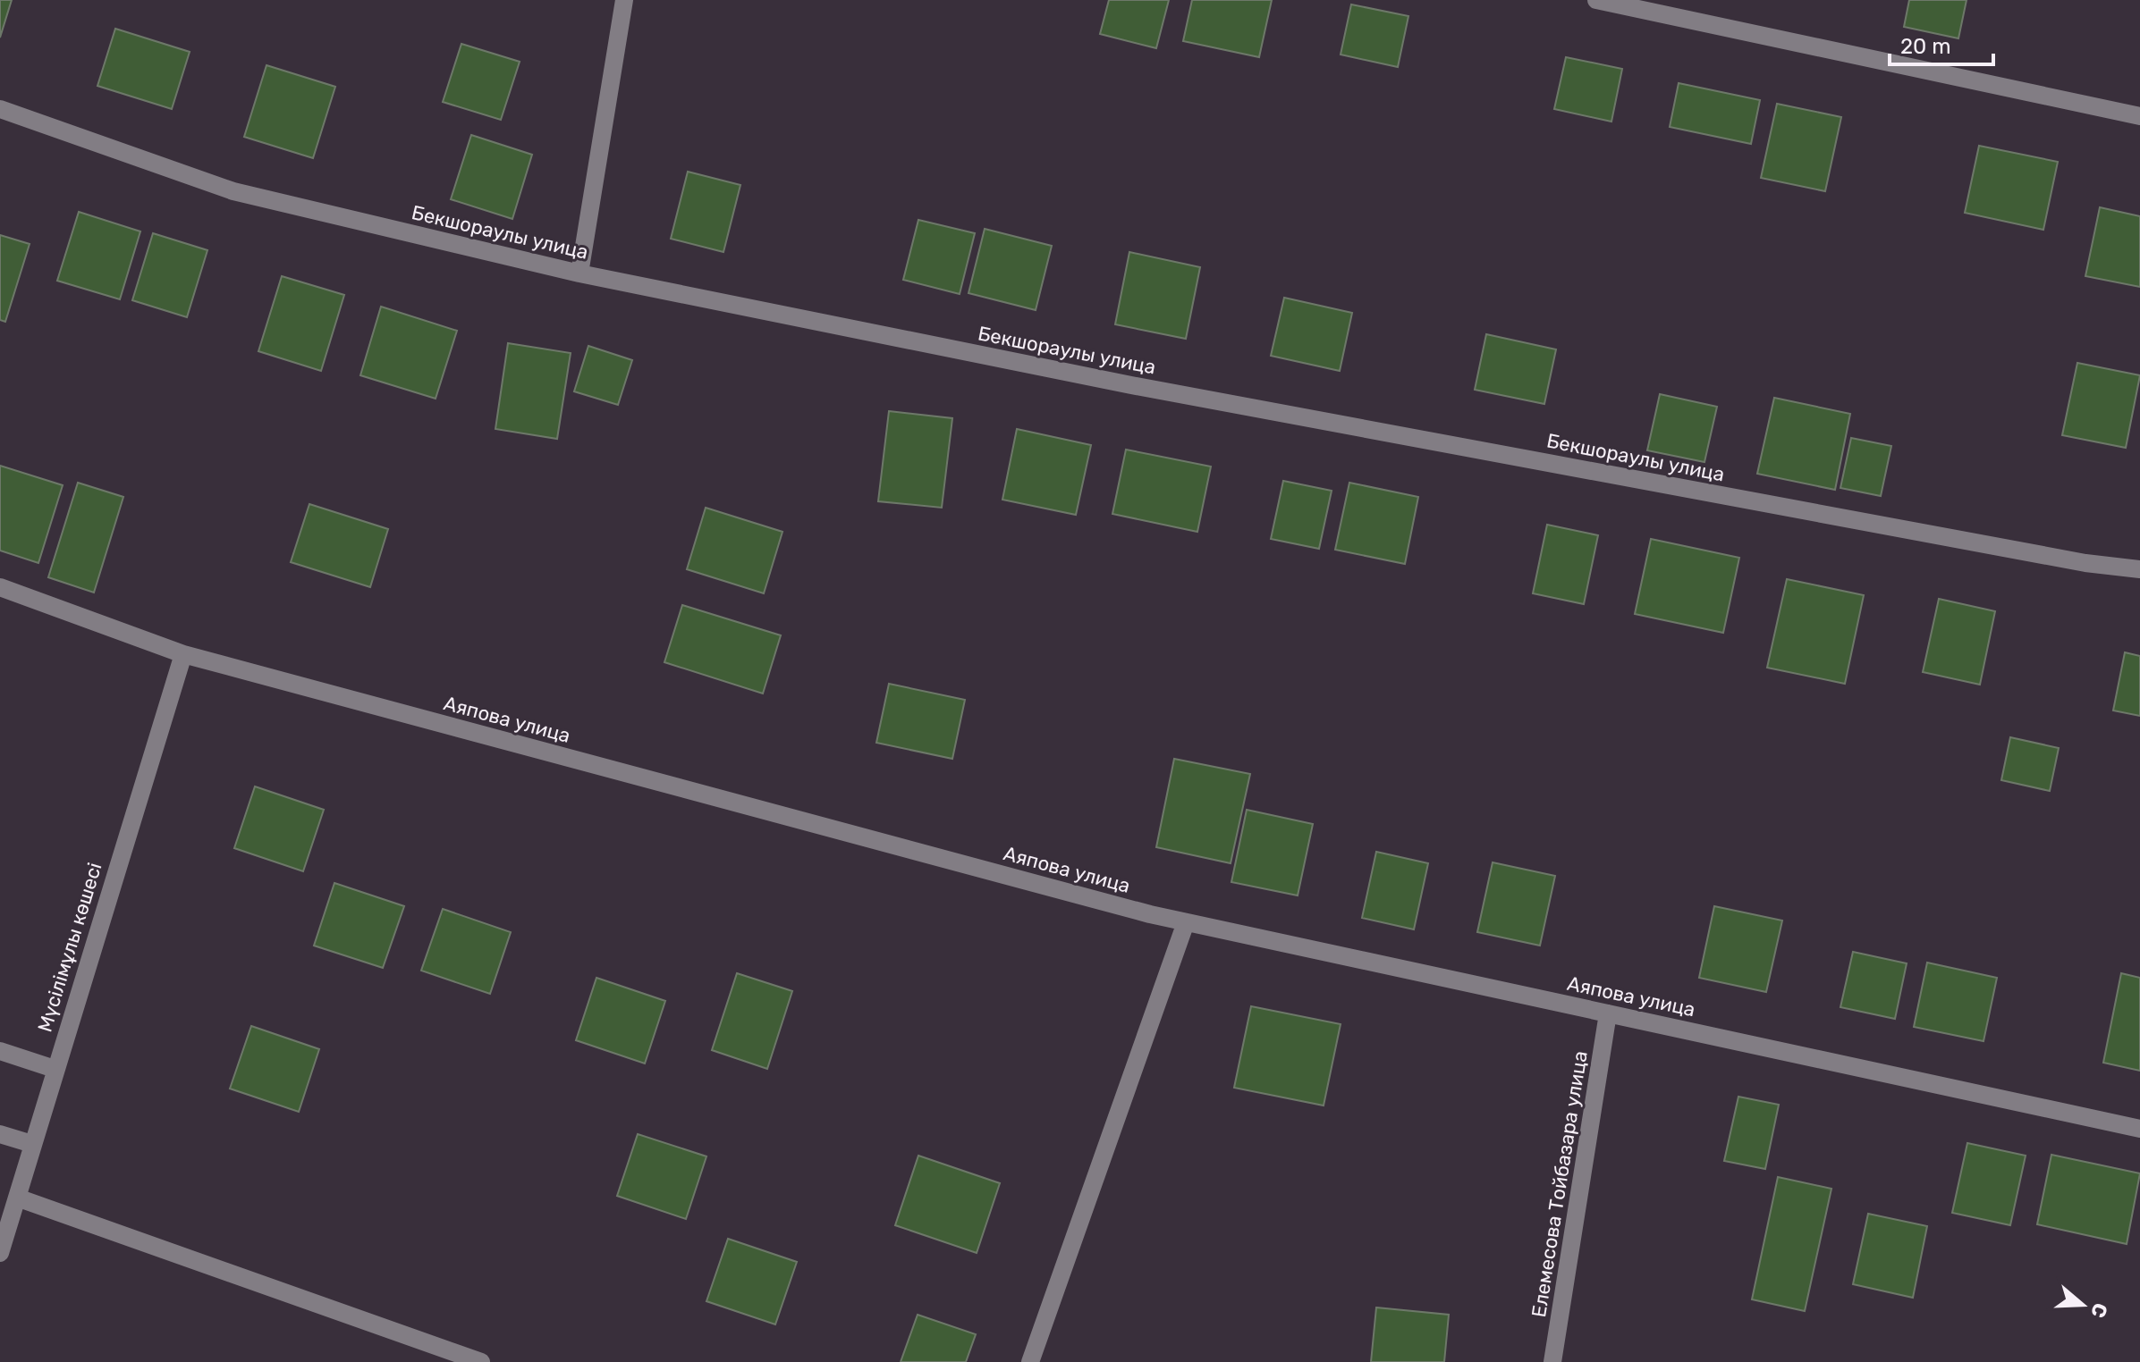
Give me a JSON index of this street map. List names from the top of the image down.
{
  "streets": {
    "street": [
      "Бекшораулы улица",
      "Аяпова улица",
      "Мүсілімұлы көшесі",
      "Елемесова Тойбазара улица"
    ]
  },
  "crossings": [
    ["Аяпова улица", "Мүсілімұлы көшесі"],
    ["Аяпова улица", "Елемесова Тойбазара улица"]
  ],
  "scale_bar": "20 m",
  "north": "right"
}
